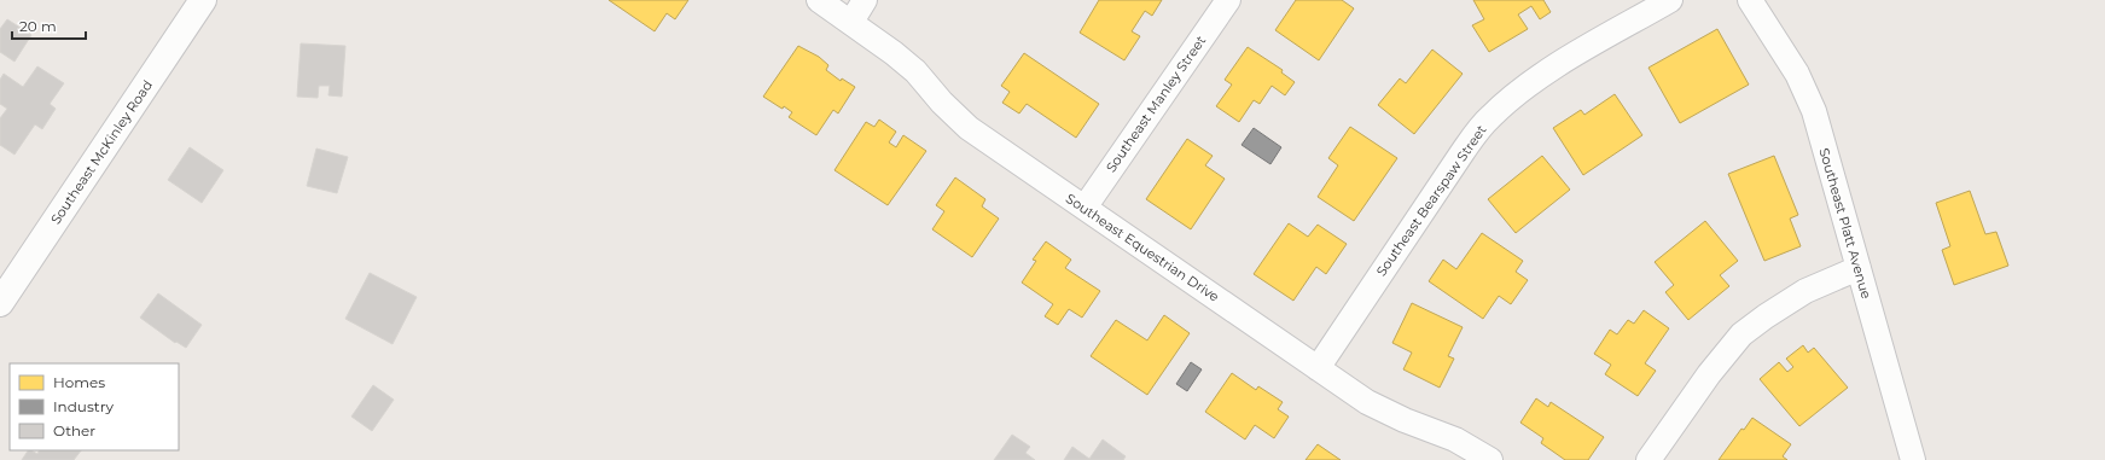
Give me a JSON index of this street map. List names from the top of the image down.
{
  "streets": {
    "street": [
      "Southeast Manley Street",
      "Southeast McKinley Road",
      "Southeast Bearspaw Street",
      "Southeast Platt Avenue",
      "Southeast Equestrian Drive"
    ]
  },
  "crossings": [
    ["Southeast Manley Street", "Southeast Equestrian Drive"],
    ["Southeast Bearspaw Street", "Southeast Equestrian Drive"]
  ],
  "legend": ["Homes", "Industry", "Other"],
  "scale_bar": "20 m"
}
